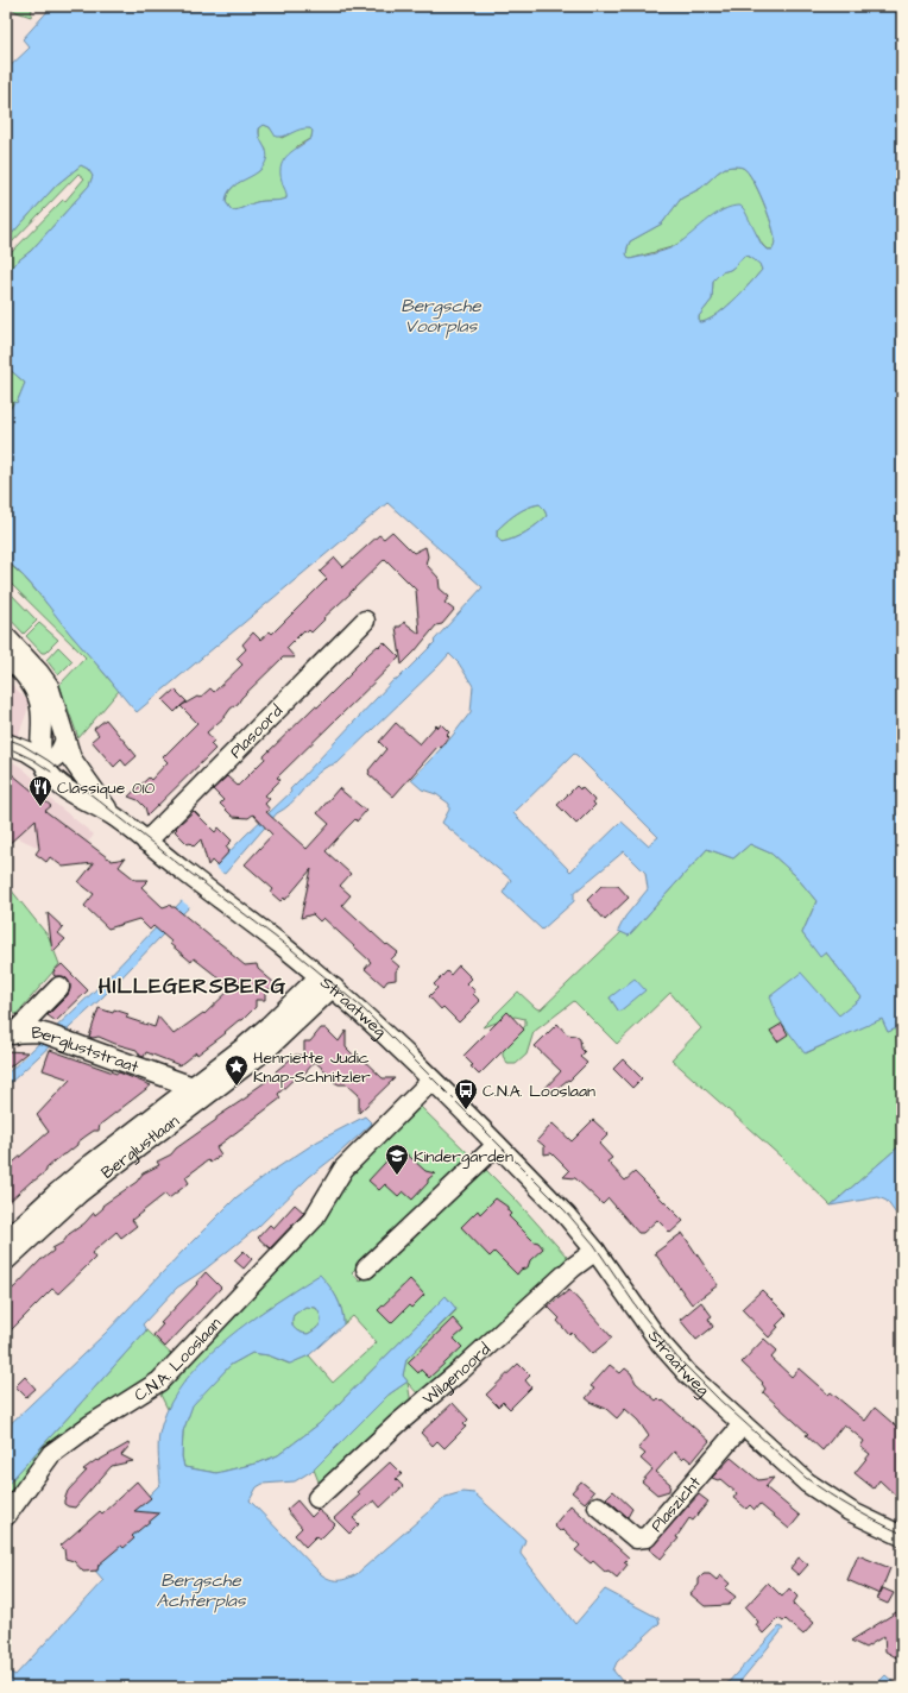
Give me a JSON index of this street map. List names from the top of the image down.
{
  "streets": {
    "street": [
      "Plasoord",
      "Straatweg",
      "Bergluststraat",
      "Berglustlaan",
      "C.N.A. Looslaan",
      "Wilgenoord",
      "Plaszicht"
    ]
  },
  "crossings": [
    ["Plasoord", "Straatweg"],
    ["Straatweg", "Berglustlaan"],
    ["Straatweg", "C.N.A. Looslaan"],
    ["Straatweg", "Wilgenoord"],
    ["Straatweg", "Plaszicht"],
    ["Bergluststraat", "Berglustlaan"]
  ],
  "districts": ["HILLEGERSBERG"],
  "water": ["Bergsche Voorplas", "Bergsche Achterplas"],
  "places": {
    "restaurant": ["Classique 010"],
    "place": ["Henriette Judic Knap-Schnitzler"],
    "bus stop": ["C.N.A. Looslaan"],
    "school or university": ["Kindergarden"]
  }
}
